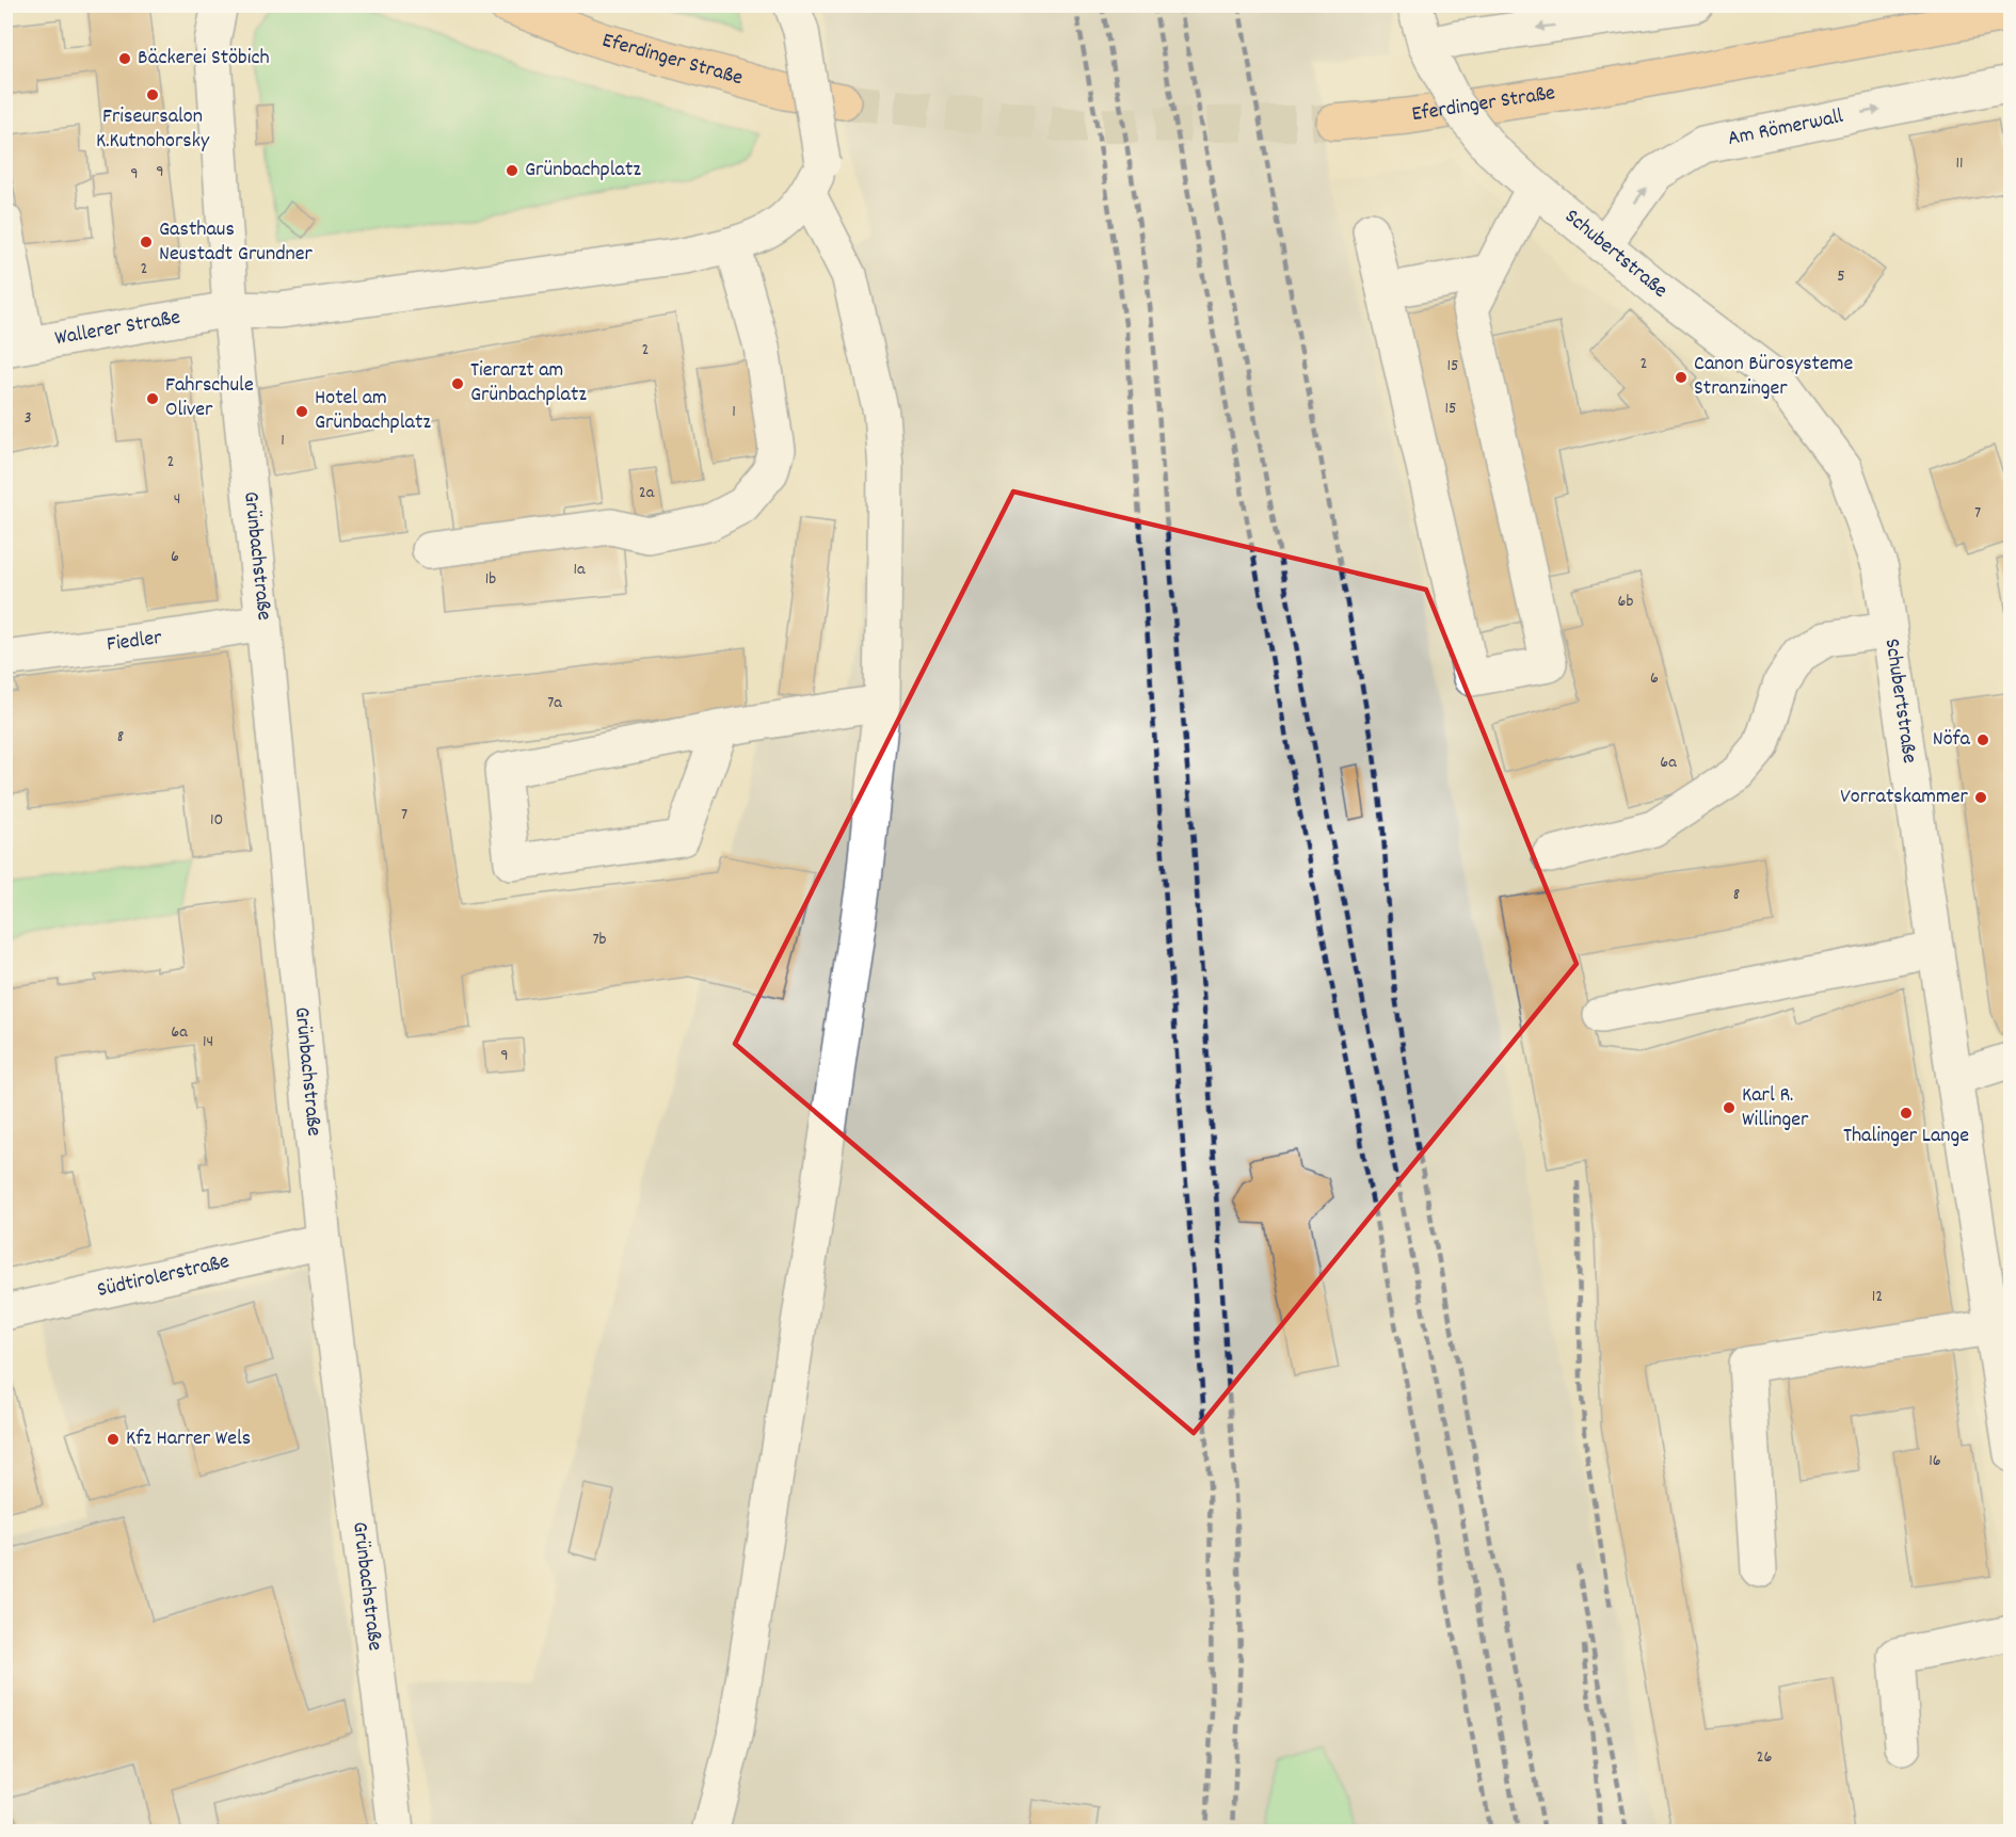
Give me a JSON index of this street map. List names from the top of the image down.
{
  "streets": {
    "main road": ["Eferdinger Straße"],
    "street": [
      "Am Römerwall",
      "Schubertstraße",
      "Wallerer Straße",
      "Grünbachstraße",
      "Fiedler",
      "Südtirolerstraße"
    ]
  },
  "crossings": [
    ["Am Römerwall", "Schubertstraße"],
    ["Wallerer Straße", "Grünbachstraße"],
    ["Grünbachstraße", "Fiedler"],
    ["Grünbachstraße", "Südtirolerstraße"]
  ],
  "places": [
    "Bäckerei Stöbich",
    "Friseursalon K.Kutnohorsky",
    "Grünbachplatz",
    "Gasthaus Neustadt Grundner",
    "Canon Bürosysteme Stranzinger",
    "Tierarzt am Grünbachplatz",
    "Fahrschule Oliver",
    "Hotel am Grünbachplatz",
    "Nöfa",
    "Vorratskammer",
    "Karl R. Willinger",
    "Thalinger Lange",
    "Kfz Harrer Wels"
  ],
  "house_numbers": [
    "11",
    "9",
    "9",
    "2",
    "5",
    "2",
    "2",
    "15",
    "15",
    "1",
    "3",
    "1",
    "2",
    "2a",
    "4",
    "7",
    "6",
    "1a",
    "1b",
    "6b",
    "6",
    "7a",
    "8",
    "6a",
    "7",
    "10",
    "8",
    "7b",
    "6a",
    "14",
    "9",
    "12",
    "16",
    "26"
  ]
}
